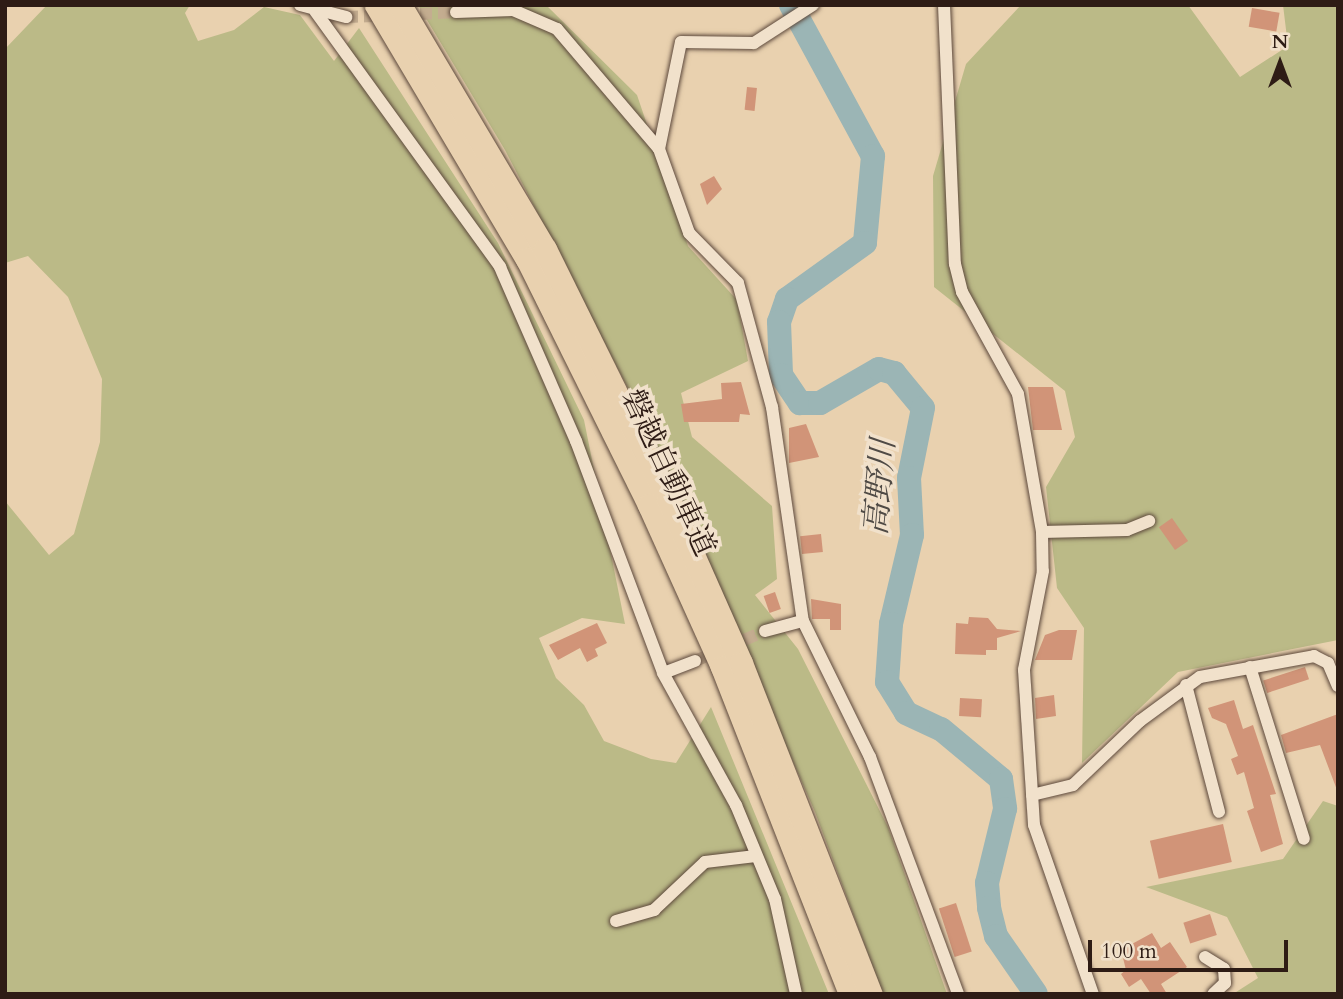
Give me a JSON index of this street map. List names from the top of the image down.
{
  "streets": {
    "highway": ["磐越自動車道"]
  },
  "water": ["高野川"],
  "scale_bar": "100 m",
  "north": "top"
}
